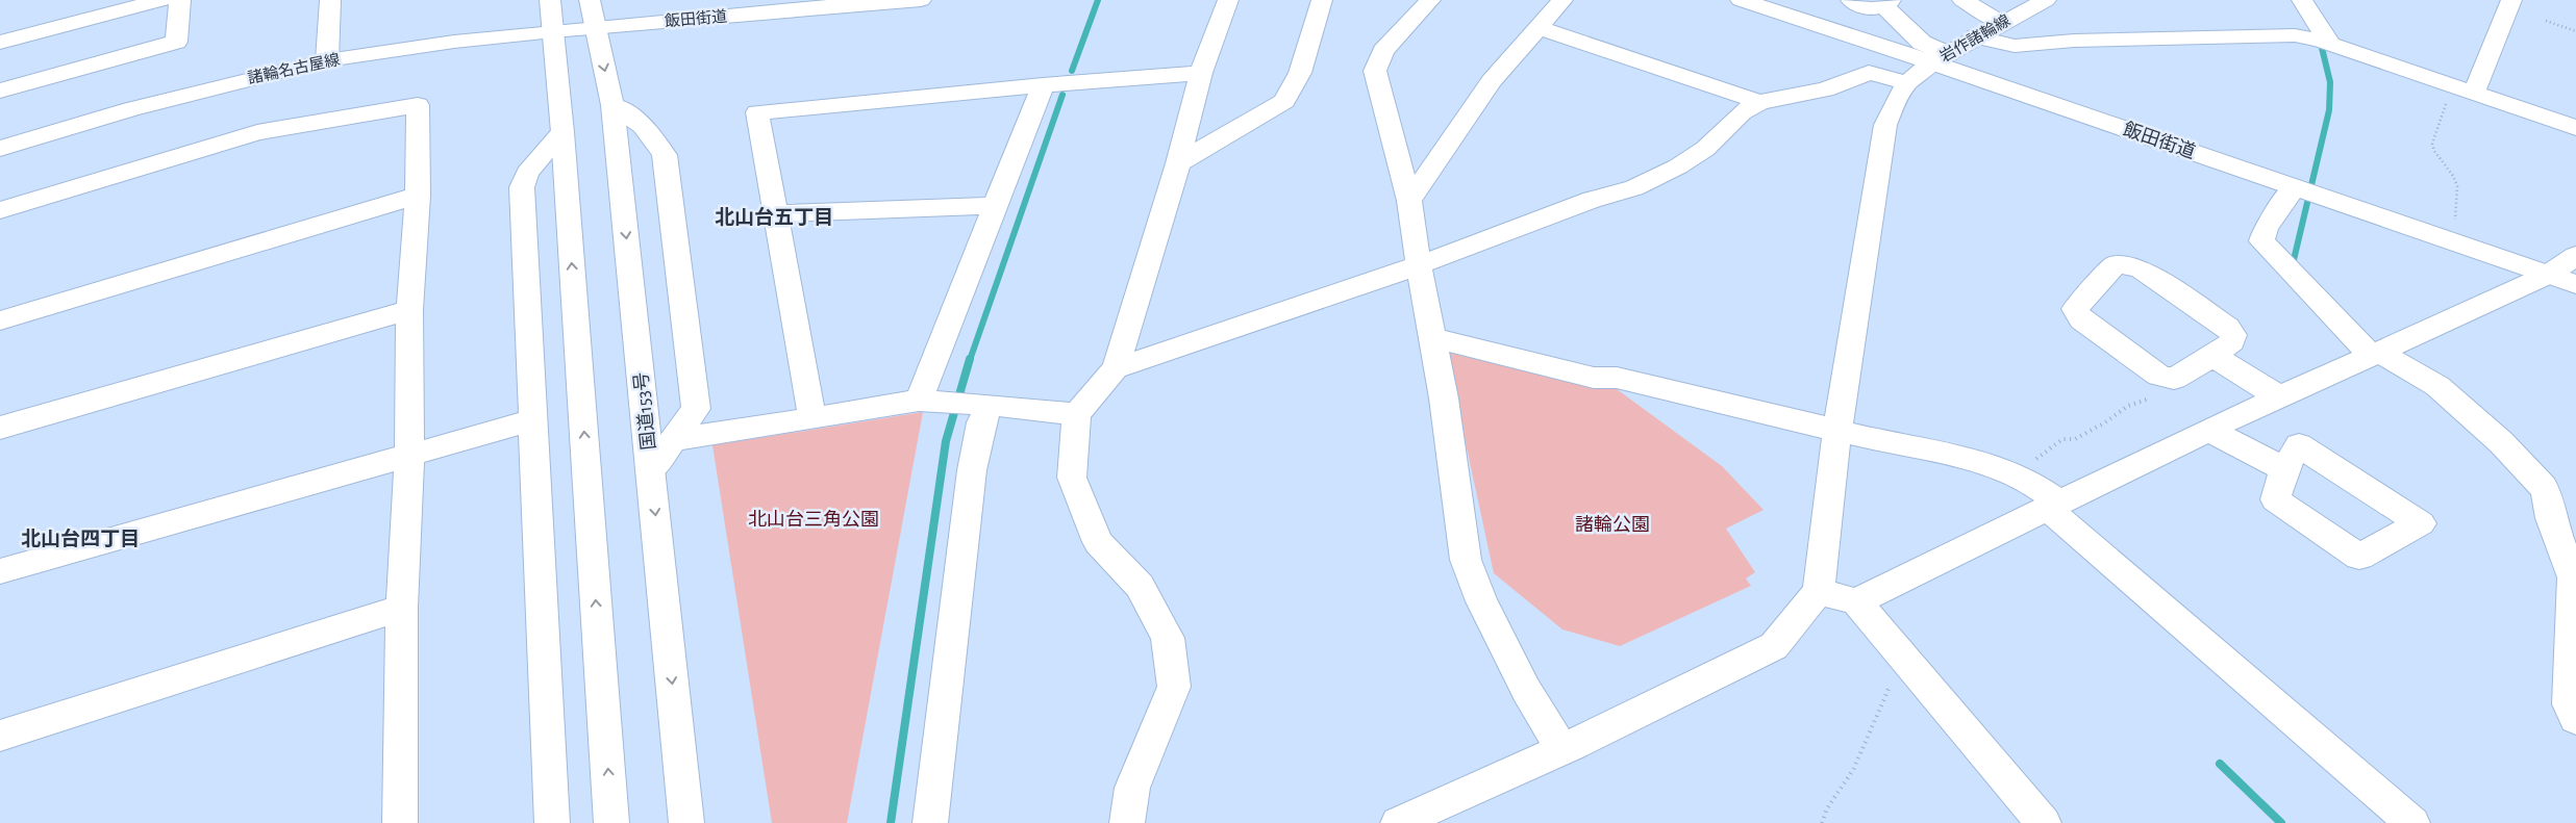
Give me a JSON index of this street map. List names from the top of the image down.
{
  "streets": {
    "main road": [
      "飯田街道",
      "岩作諸輪線",
      "諸輪名古屋線",
      "国道153号"
    ]
  },
  "crossings": [
    ["飯田街道", "岩作諸輪線"],
    ["飯田街道", "諸輪名古屋線"],
    ["飯田街道", "国道153号"],
    ["諸輪名古屋線", "国道153号"]
  ],
  "districts": ["北山台五丁目", "北山台四丁目"],
  "parks": ["北山台三角公園", "諸輪公園"]
}
